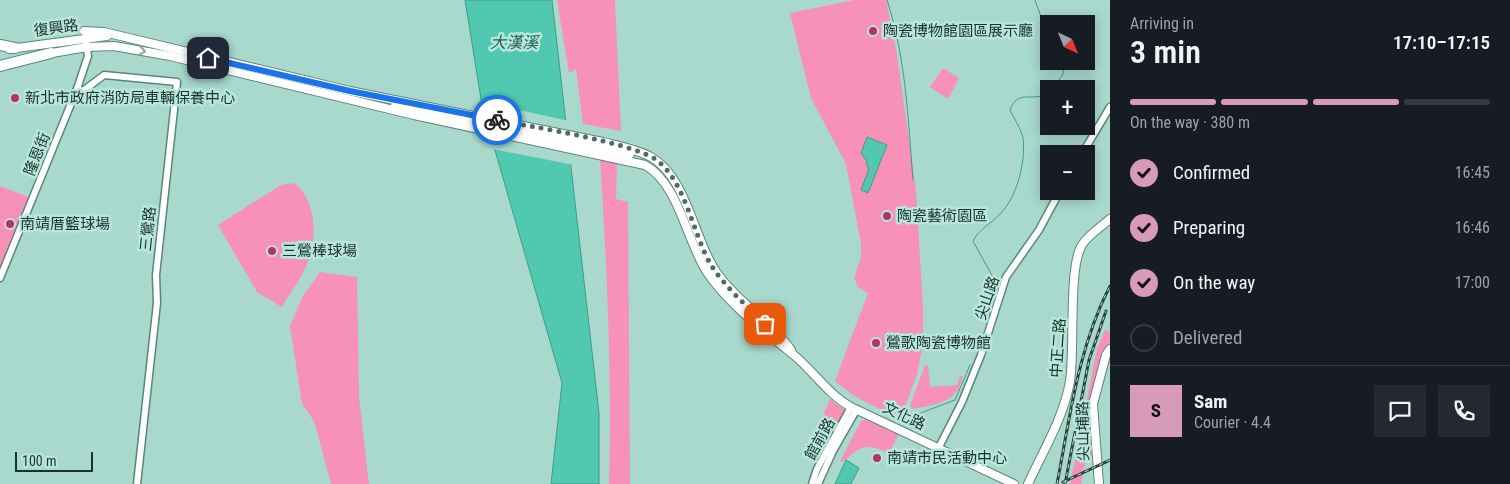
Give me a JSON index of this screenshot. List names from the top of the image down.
{
  "streets": {
    "main road": [
      "復興路",
      "中正二路",
      "文化路",
      "尖山埔路"
    ],
    "street": [
      "隆恩街",
      "三鶯路",
      "尖山路",
      "館前路"
    ]
  },
  "crossings": [
    ["復興路", "隆恩街"],
    ["隆恩街", "三鶯路"],
    ["尖山路", "文化路"],
    ["文化路", "館前路"]
  ],
  "water": ["大漢溪"],
  "places": [
    "陶瓷博物館園區展示廳",
    "新北市政府消防局車輛保養中心",
    "陶瓷藝術園區",
    "南靖厝籃球場",
    "三鶯棒球場",
    "鶯歌陶瓷博物館",
    "南靖市民活動中心"
  ],
  "scale_bar": "100 m",
  "north": "bottom right",
  "page": {
    "heading": ["3 min", "Arriving in", "17:10–17:15"],
    "panel": ["Sam", "Courier · 4.4"],
    "map_buttons": ["+", "−"],
    "bar": "On the way · 380 m",
    "list": [
      ["Confirmed", "16:45"],
      ["Preparing", "16:46"],
      ["On the way", "17:00"],
      "Delivered"
    ],
    "round": "S",
    "scale": "100 m"
  }
}
